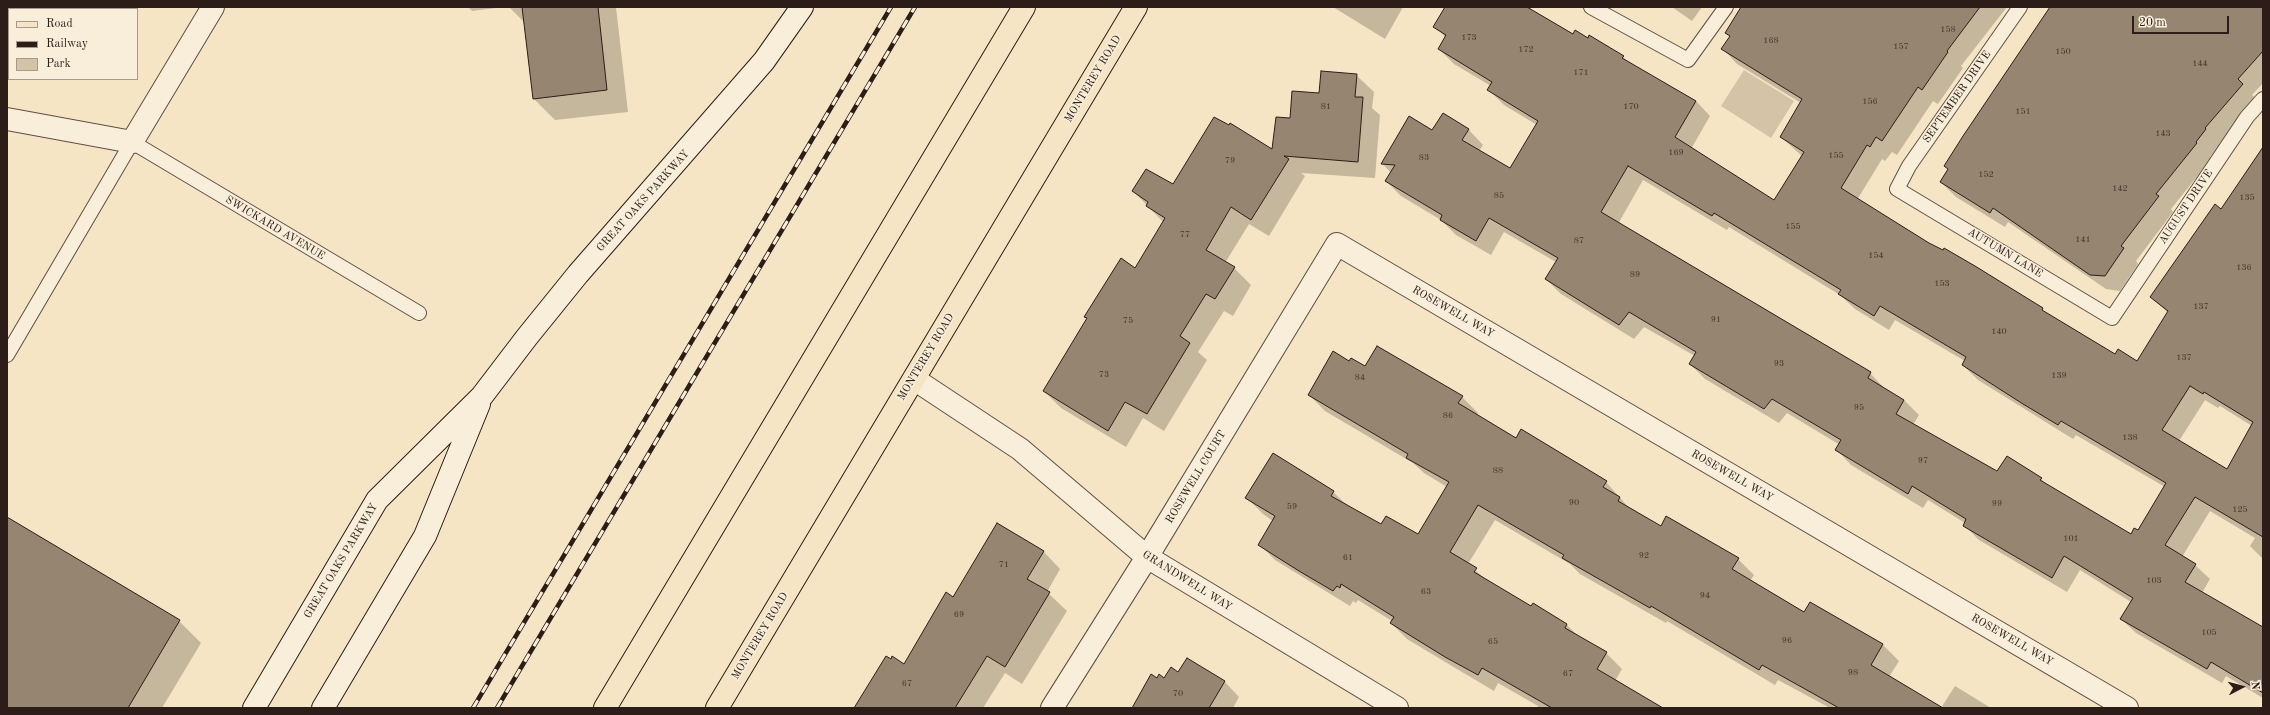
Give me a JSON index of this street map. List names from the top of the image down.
{
  "streets": {
    "main road": ["MONTEREY ROAD"],
    "street": [
      "GREAT OAKS PARKWAY",
      "ROSEWELL WAY",
      "ROSEWELL COURT",
      "GRANDWELL WAY"
    ],
    "lane": [
      "SEPTEMBER DRIVE",
      "AUGUST DRIVE",
      "SWICKARD AVENUE",
      "AUTUMN LANE"
    ]
  },
  "crossings": [
    ["MONTEREY ROAD", "GRANDWELL WAY"],
    ["SEPTEMBER DRIVE", "AUTUMN LANE"],
    ["AUGUST DRIVE", "AUTUMN LANE"],
    ["ROSEWELL WAY", "ROSEWELL COURT"],
    ["ROSEWELL COURT", "GRANDWELL WAY"]
  ],
  "house_numbers": [
    "158",
    "173",
    "168",
    "157",
    "172",
    "150",
    "144",
    "171",
    "156",
    "81",
    "170",
    "151",
    "143",
    "169",
    "155",
    "83",
    "79",
    "152",
    "142",
    "85",
    "135",
    "155",
    "77",
    "141",
    "87",
    "154",
    "136",
    "89",
    "153",
    "137",
    "91",
    "75",
    "140",
    "137",
    "93",
    "73",
    "139",
    "84",
    "95",
    "86",
    "138",
    "97",
    "88",
    "90",
    "99",
    "59",
    "125",
    "101",
    "92",
    "61",
    "71",
    "103",
    "63",
    "94",
    "69",
    "105",
    "96",
    "65",
    "98",
    "67",
    "67",
    "70"
  ],
  "legend": ["Road", "Railway", "Park"],
  "scale_bar": "20 m",
  "north": "right"
}
